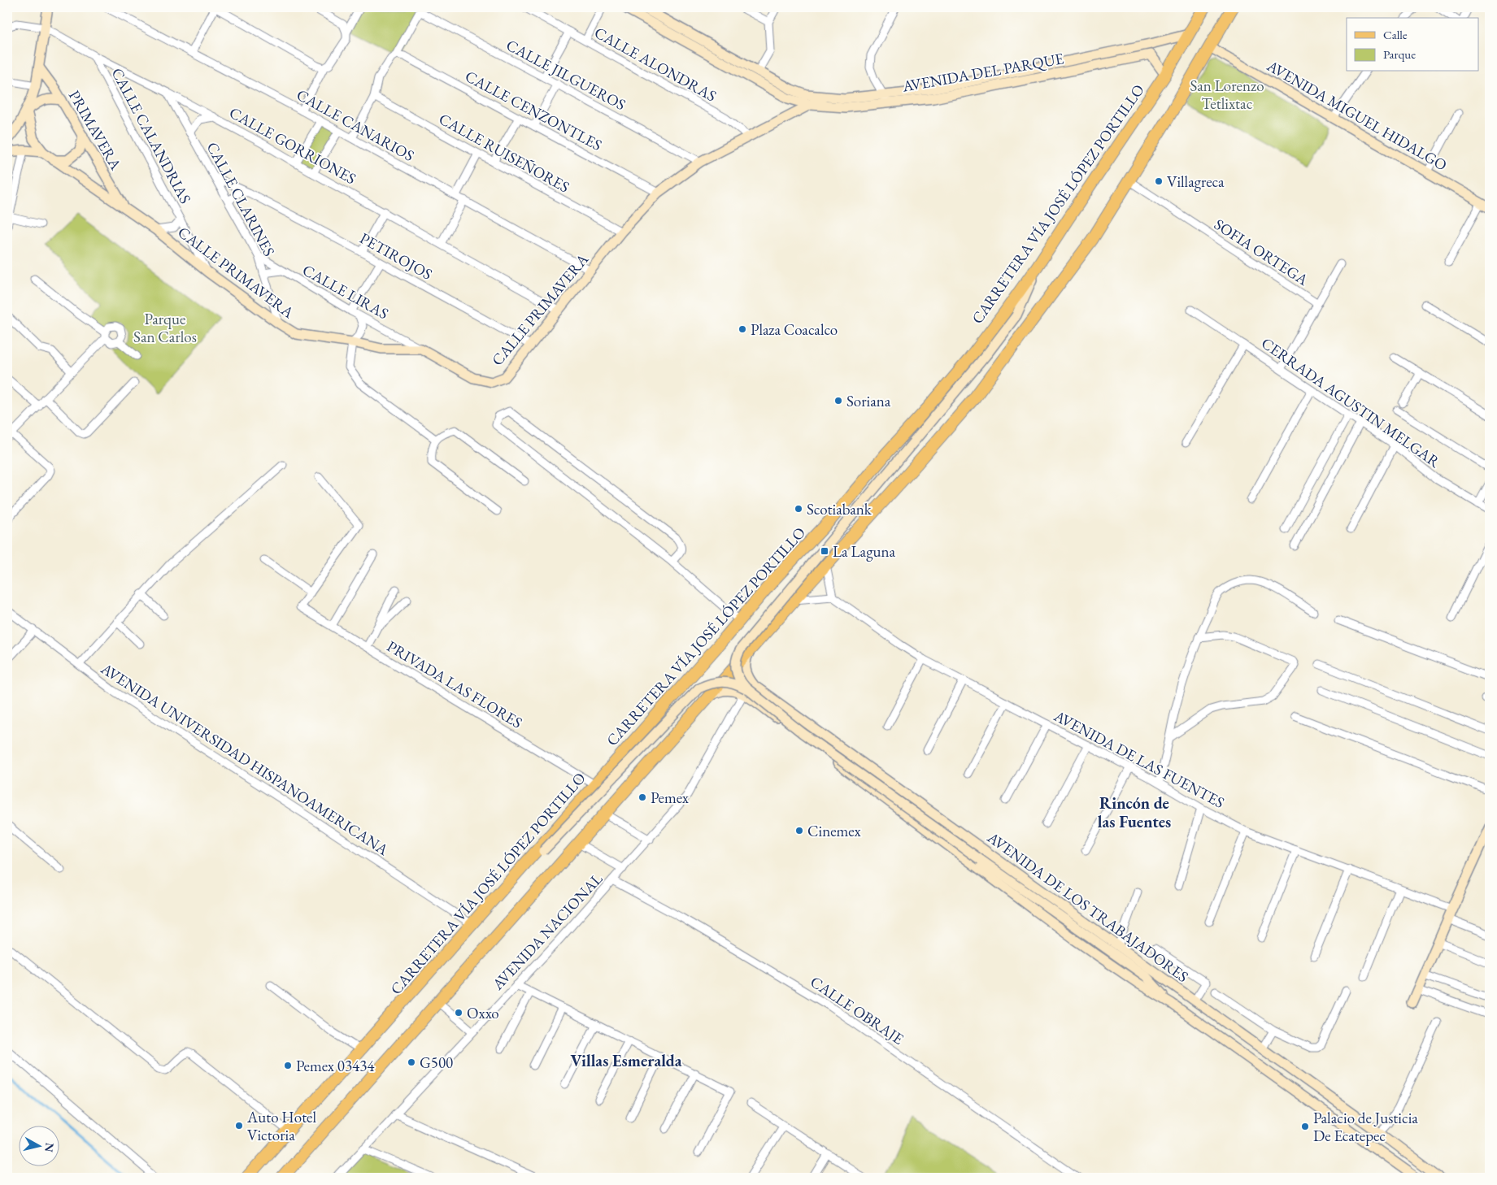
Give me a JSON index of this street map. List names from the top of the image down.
{
  "streets": {
    "main road": [
      "AVENIDA DEL PARQUE",
      "AVENIDA MIGUEL HIDALGO",
      "PRIMAVERA",
      "CARRETERA VÍA JOSÉ LÓPEZ PORTILLO",
      "CALLE PRIMAVERA",
      "AVENIDA DE LOS TRABAJADORES"
    ],
    "street": [
      "CALLE ALONDRAS",
      "CALLE JILGUEROS",
      "CALLE CENZONTLES",
      "CALLE CANARIOS",
      "CALLE CALANDRIAS",
      "CALLE GORRIONES",
      "CALLE RUISEÑORES",
      "CALLE CLARINES",
      "SOFIA ORTEGA",
      "PETIROJOS",
      "CALLE LIRAS",
      "CERRADA AGUSTIN MELGAR",
      "PRIVADA LAS FLORES",
      "AVENIDA UNIVERSIDAD HISPANOAMERICANA",
      "AVENIDA DE LAS FUENTES",
      "AVENIDA NACIONAL",
      "CALLE OBRAJE"
    ]
  },
  "crossings": [
    ["CALLE ALONDRAS", "CALLE PRIMAVERA"],
    ["AVENIDA DEL PARQUE", "CARRETERA VÍA JOSÉ LÓPEZ PORTILLO"],
    ["AVENIDA DEL PARQUE", "CALLE PRIMAVERA"],
    ["CALLE JILGUEROS", "CALLE PRIMAVERA"],
    ["CALLE CENZONTLES", "CALLE PRIMAVERA"],
    ["CALLE CANARIOS", "CALLE PRIMAVERA"],
    ["PRIMAVERA", "CALLE PRIMAVERA"],
    ["CALLE CALANDRIAS", "CALLE GORRIONES"],
    ["CALLE CALANDRIAS", "CALLE PRIMAVERA"],
    ["CALLE GORRIONES", "CALLE CLARINES"],
    ["CALLE GORRIONES", "CALLE PRIMAVERA"],
    ["CALLE RUISEÑORES", "CALLE PRIMAVERA"],
    ["CALLE CLARINES", "PETIROJOS"],
    ["CALLE CLARINES", "CALLE PRIMAVERA"],
    ["CALLE CLARINES", "CALLE LIRAS"],
    ["CARRETERA VÍA JOSÉ LÓPEZ PORTILLO", "PRIVADA LAS FLORES"],
    ["CARRETERA VÍA JOSÉ LÓPEZ PORTILLO", "AVENIDA UNIVERSIDAD HISPANOAMERICANA"],
    ["SOFIA ORTEGA", "CERRADA AGUSTIN MELGAR"],
    ["PETIROJOS", "CALLE PRIMAVERA"],
    ["CALLE PRIMAVERA", "CALLE LIRAS"],
    ["AVENIDA DE LOS TRABAJADORES", "AVENIDA NACIONAL"],
    ["AVENIDA NACIONAL", "CALLE OBRAJE"]
  ],
  "districts": ["Rincón de las Fuentes", "Villas Esmeralda"],
  "parks": ["San Lorenzo Tetlixtac", "Parque San Carlos"],
  "places": {
    "other": [
      "Villagreca",
      "Plaza Coacalco",
      "Soriana",
      "Scotiabank",
      "Pemex",
      "Cinemex",
      "Oxxo",
      "G500",
      "Pemex 03434",
      "Auto Hotel Victoria",
      "Palacio de Justicia De Ecatepec"
    ],
    "transit": ["La Laguna"]
  },
  "legend": ["Calle", "Parque"],
  "north": "right"
}
